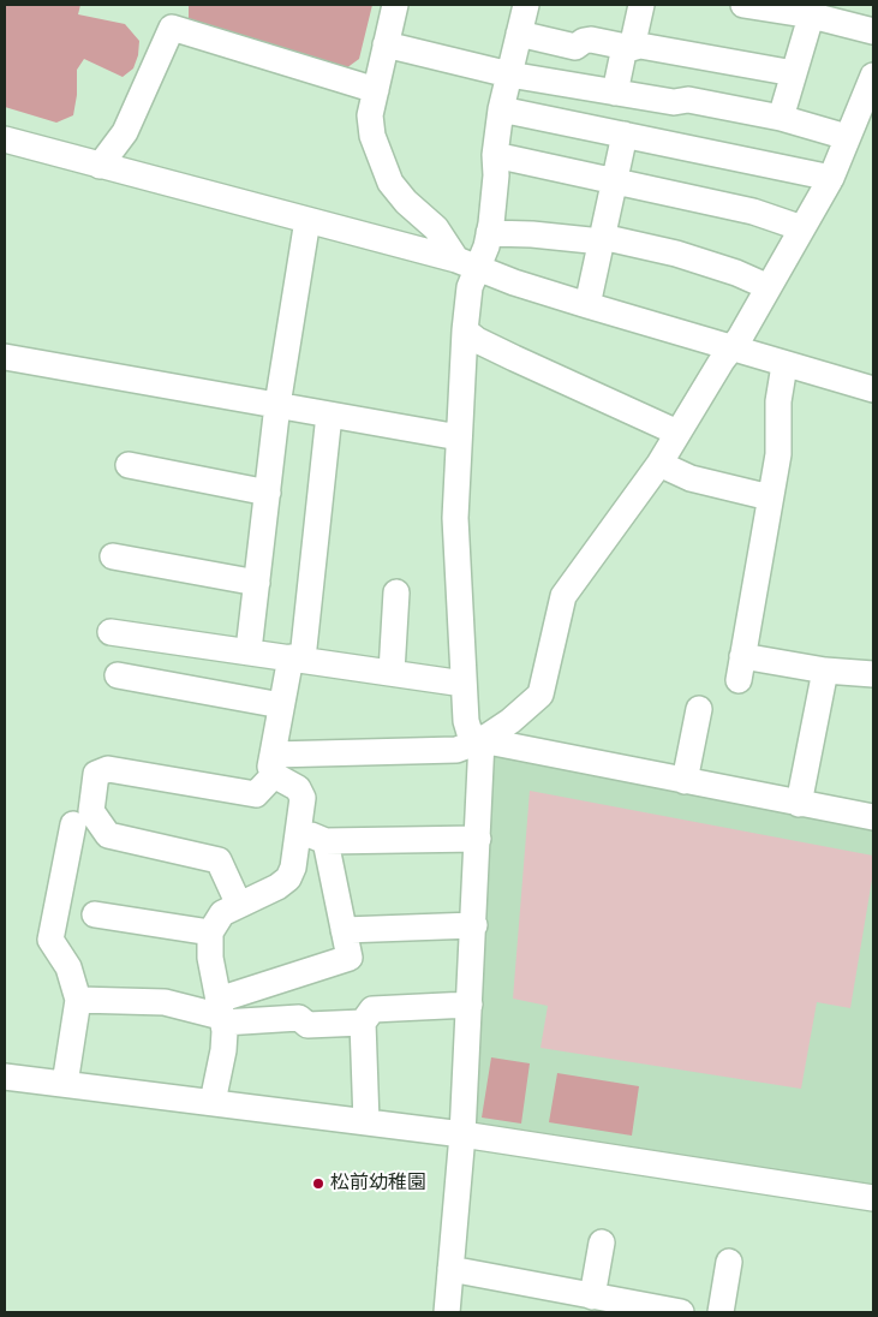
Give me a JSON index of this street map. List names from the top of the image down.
{
  "places": ["松前幼稚園"]
}
